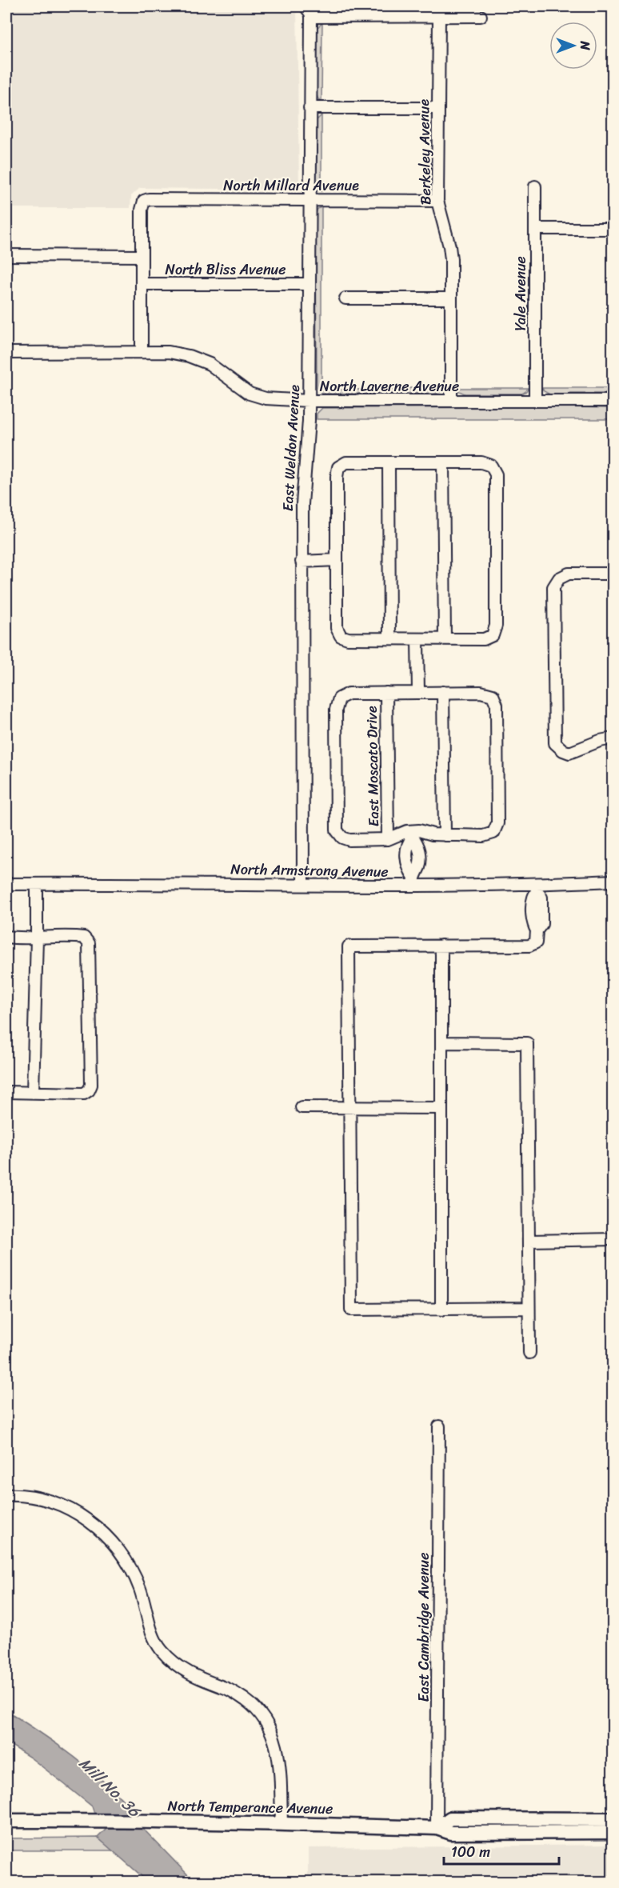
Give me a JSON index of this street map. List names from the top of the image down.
{
  "streets": {
    "main road": ["North Temperance Avenue"],
    "street": [
      "Berkeley Avenue",
      "North Millard Avenue",
      "North Bliss Avenue",
      "Yale Avenue",
      "North Laverne Avenue",
      "East Weldon Avenue",
      "East Moscato Drive",
      "North Armstrong Avenue",
      "East Cambridge Avenue"
    ]
  },
  "crossings": [
    ["Berkeley Avenue", "North Millard Avenue"],
    ["Berkeley Avenue", "North Laverne Avenue"],
    ["North Millard Avenue", "East Weldon Avenue"],
    ["North Bliss Avenue", "East Weldon Avenue"],
    ["Yale Avenue", "North Laverne Avenue"],
    ["North Laverne Avenue", "East Weldon Avenue"],
    ["East Weldon Avenue", "North Armstrong Avenue"],
    ["East Cambridge Avenue", "North Temperance Avenue"]
  ],
  "water": ["Mill No. 36"],
  "scale_bar": "100 m",
  "north": "right"
}
